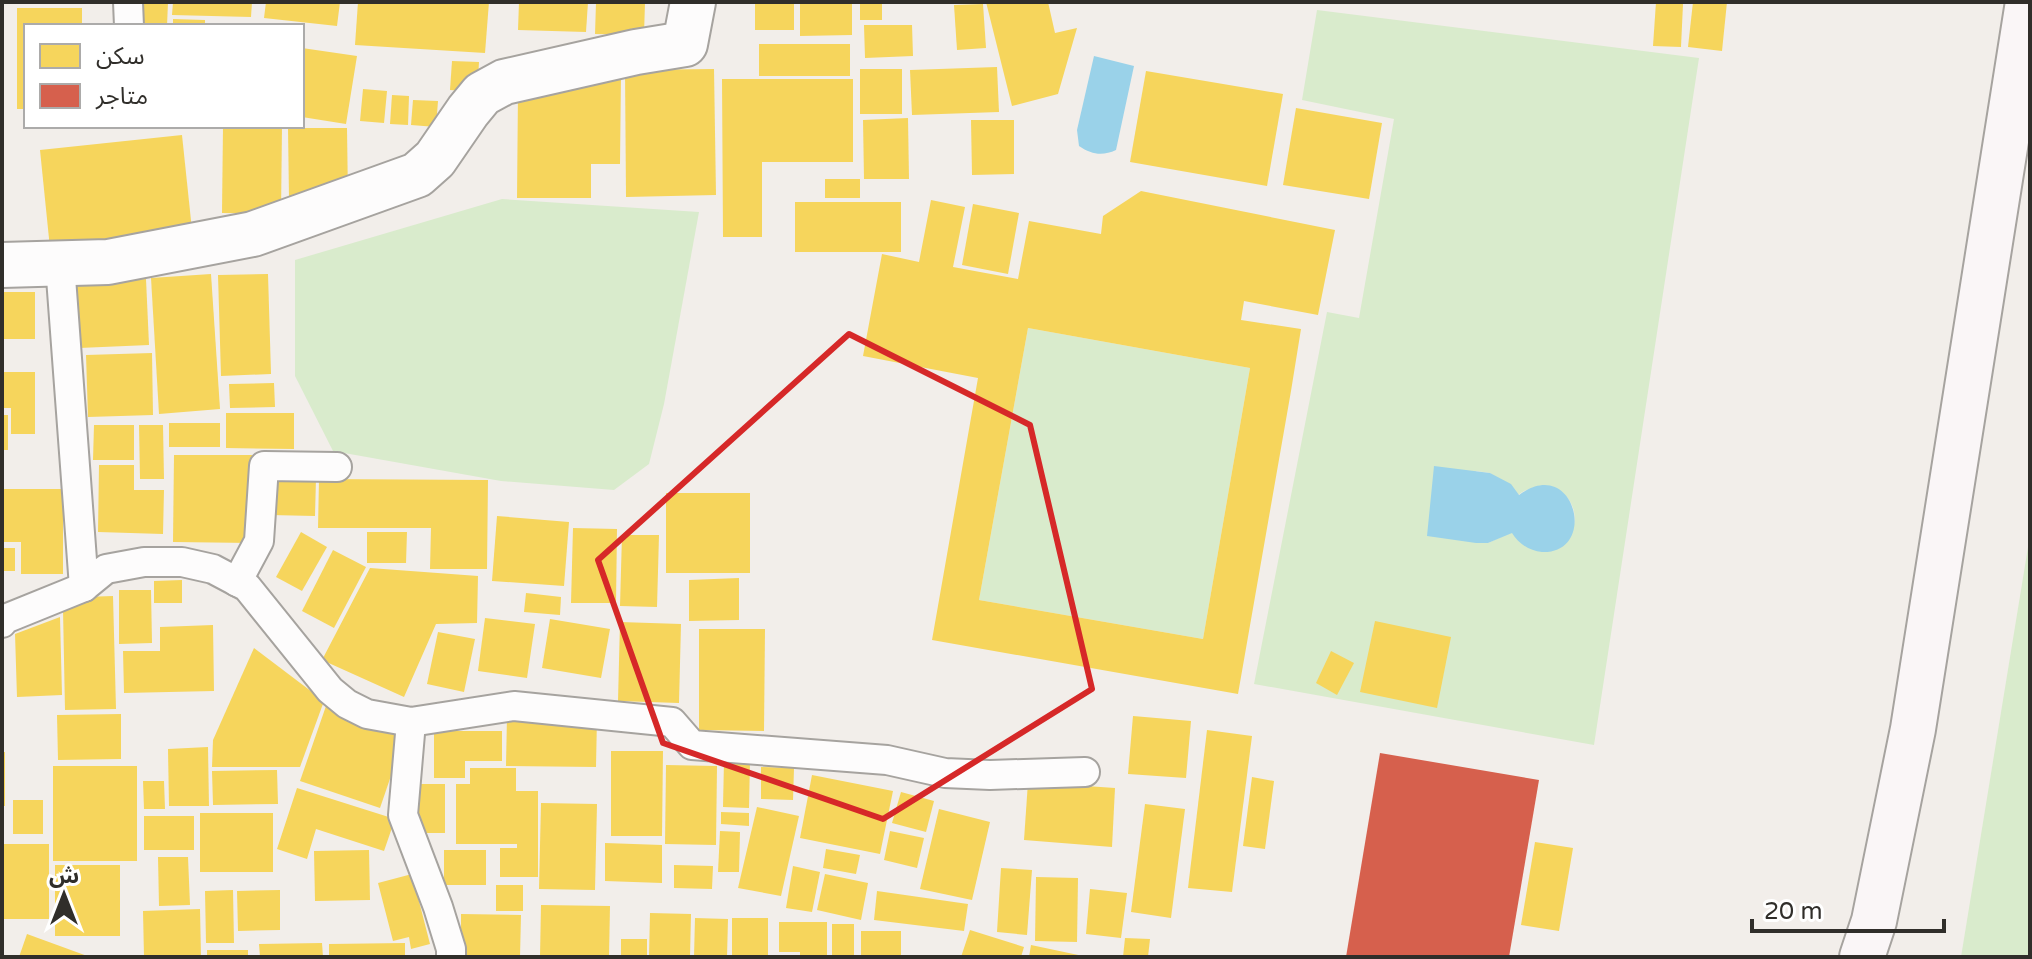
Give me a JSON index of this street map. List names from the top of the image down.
{
  "legend": ["سكن", "متاجر"],
  "scale_bar": "20 m",
  "north": "top"
}
